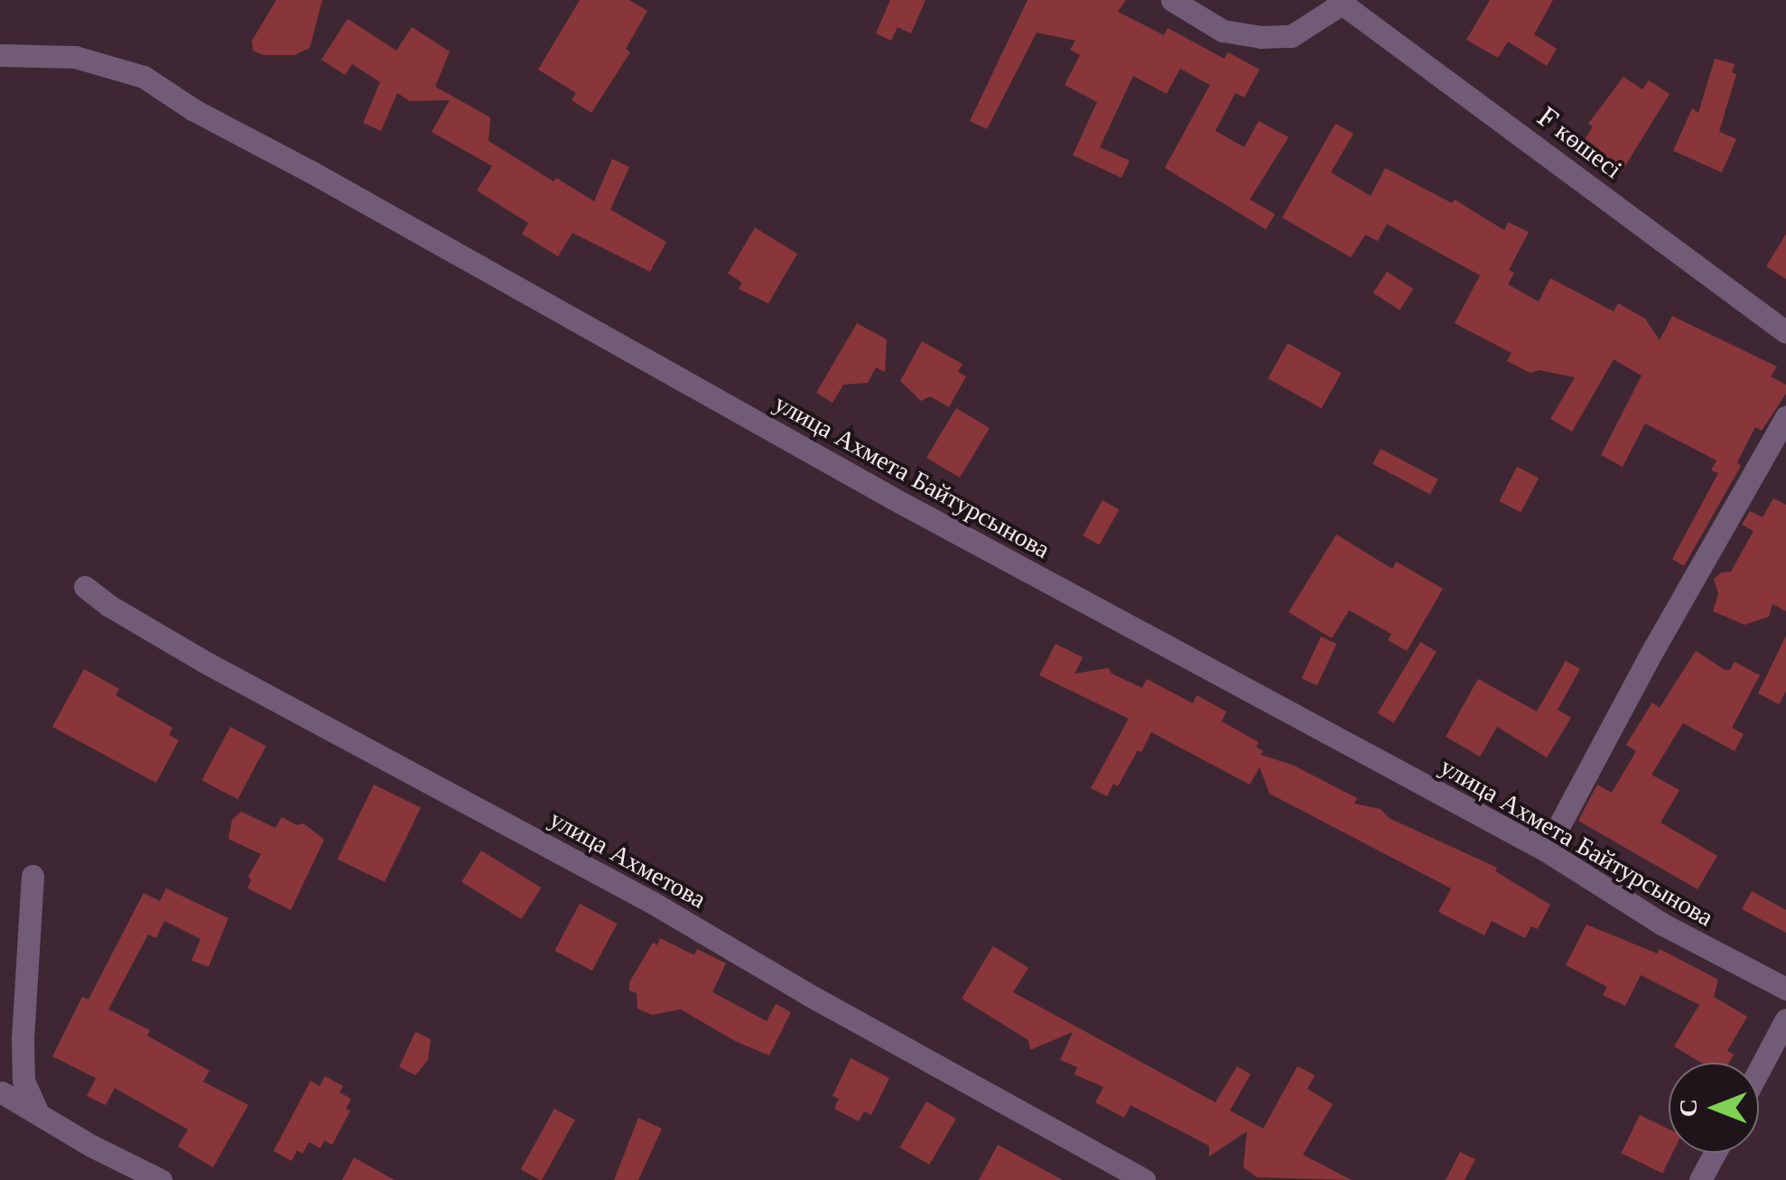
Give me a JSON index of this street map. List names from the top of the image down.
{
  "streets": {
    "street": ["F көшесі", "улица Ахмета Байтурсынова", "улица Ахметова"]
  },
  "north": "left"
}
